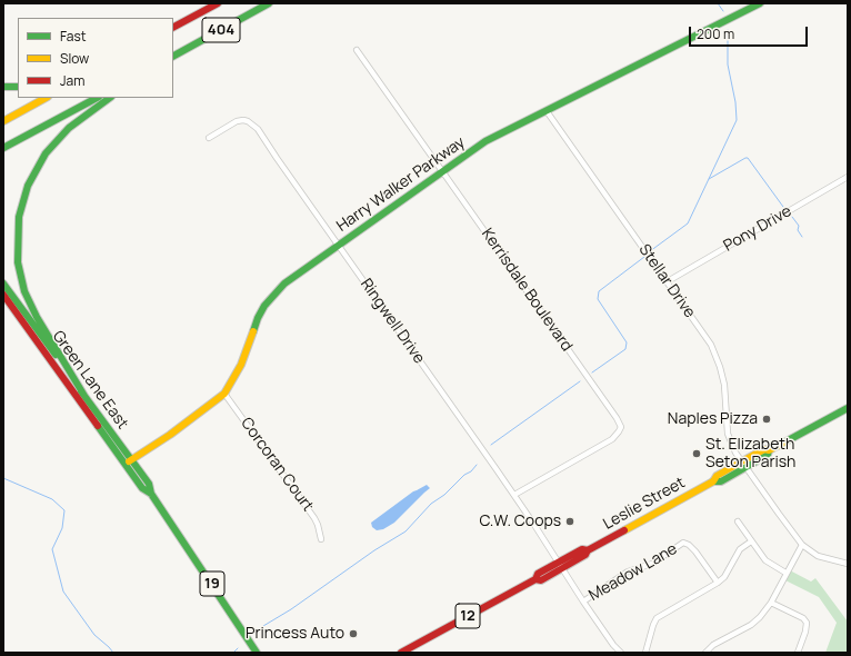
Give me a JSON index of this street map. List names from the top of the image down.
{
  "streets": {
    "main road": [
      "404",
      "Harry Walker Parkway",
      "Green Lane East",
      "Leslie Street",
      "19",
      "12"
    ],
    "street": [
      "Pony Drive",
      "Stellar Drive",
      "Kerrisdale Boulevard",
      "Ringwell Drive",
      "Corcoran Court",
      "Meadow Lane"
    ]
  },
  "crossings": [
    ["Harry Walker Parkway", "Stellar Drive"],
    ["Harry Walker Parkway", "Kerrisdale Boulevard"],
    ["Harry Walker Parkway", "Ringwell Drive"],
    ["Harry Walker Parkway", "Green Lane East"],
    ["Harry Walker Parkway", "Corcoran Court"],
    ["Pony Drive", "Stellar Drive"],
    ["Stellar Drive", "Leslie Street"],
    ["Kerrisdale Boulevard", "Ringwell Drive"],
    ["Ringwell Drive", "Leslie Street"],
    ["Ringwell Drive", "Meadow Lane"]
  ],
  "places": [
    "Naples Pizza",
    "St. Elizabeth Seton Parish",
    "C.W. Coops",
    "Princess Auto"
  ],
  "legend": ["Fast", "Slow", "Jam"],
  "scale_bar": "200 m"
}
